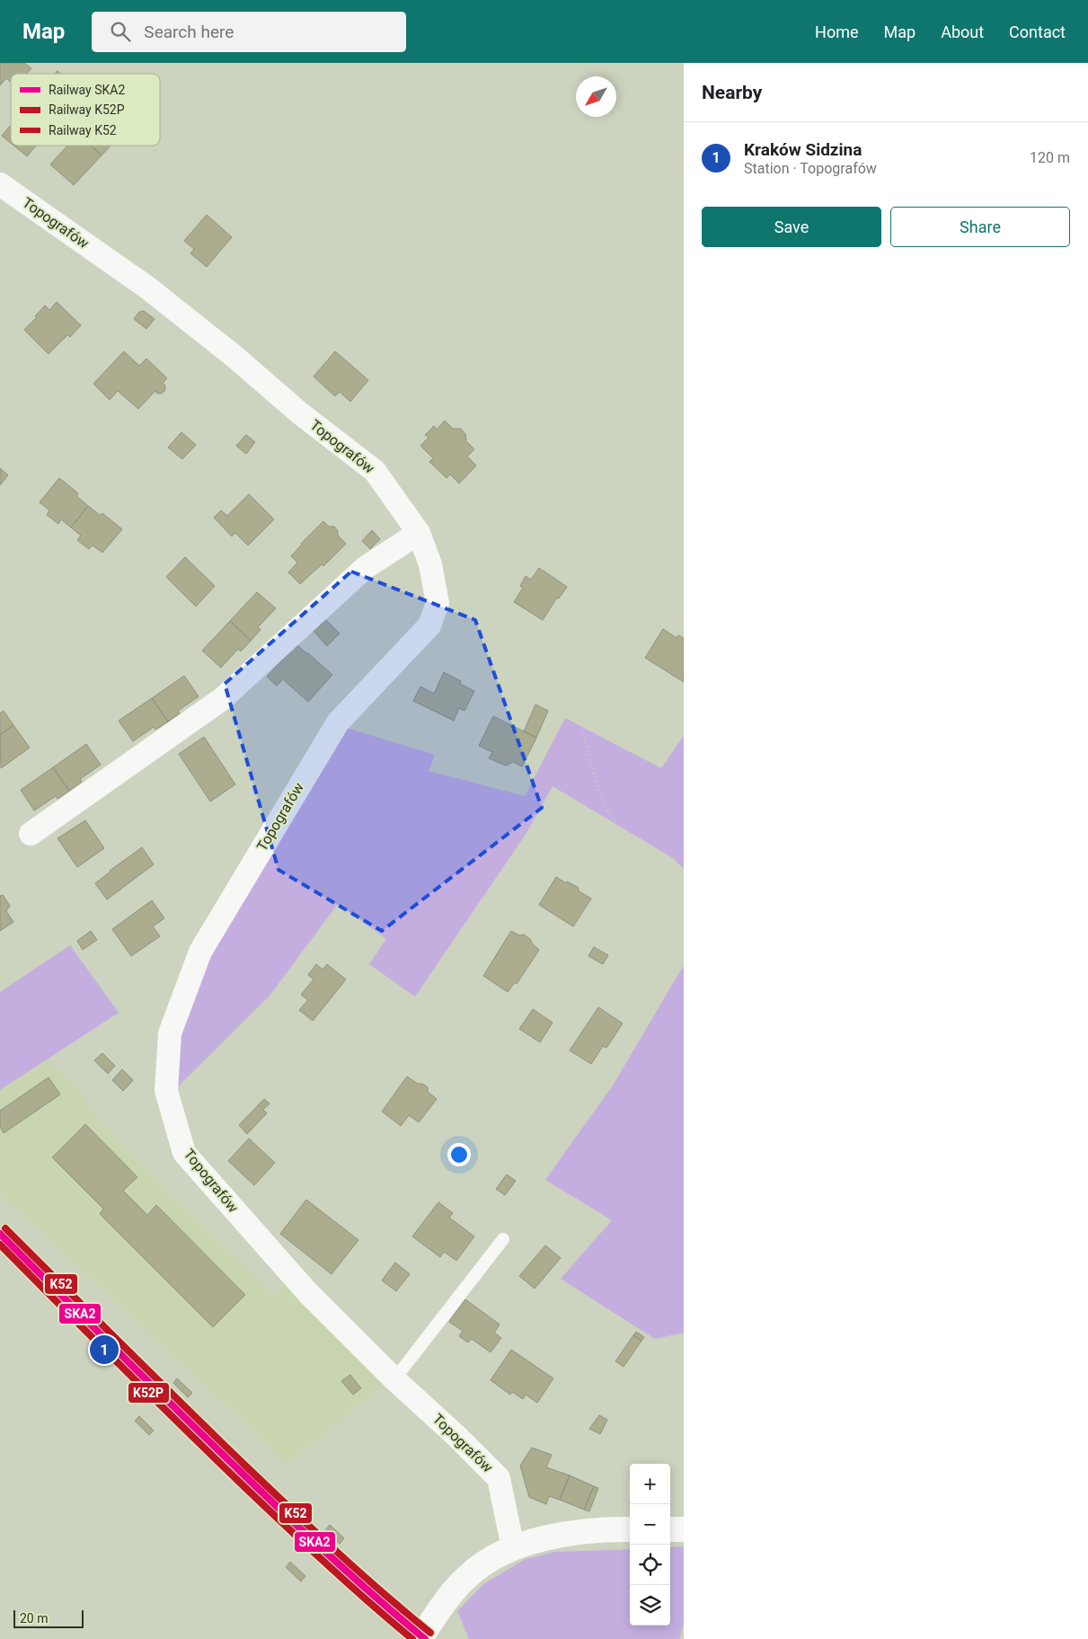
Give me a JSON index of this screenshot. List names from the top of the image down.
{
  "streets": {
    "street": ["Topografów"]
  },
  "lines": ["rail line K52", "rail line SKA2", "rail line K52P"],
  "legend": ["Railway SKA2", "Railway K52P", "Railway K52"],
  "scale_bar": "20 m",
  "north": "bottom left",
  "page": {
    "header": "Map",
    "search": "Search here",
    "nav": [
      "Home",
      "Map",
      "About",
      "Contact"
    ],
    "heading": "Nearby",
    "list": [
      {
        "mark": "1",
        "name": "Kraków Sidzina",
        "note": "Station · Topografów",
        "value": "120 m"
      }
    ],
    "buttons": ["Save", "Share"],
    "pins": "1",
    "map_buttons": ["+", "−"],
    "scale": "20 m"
  }
}
